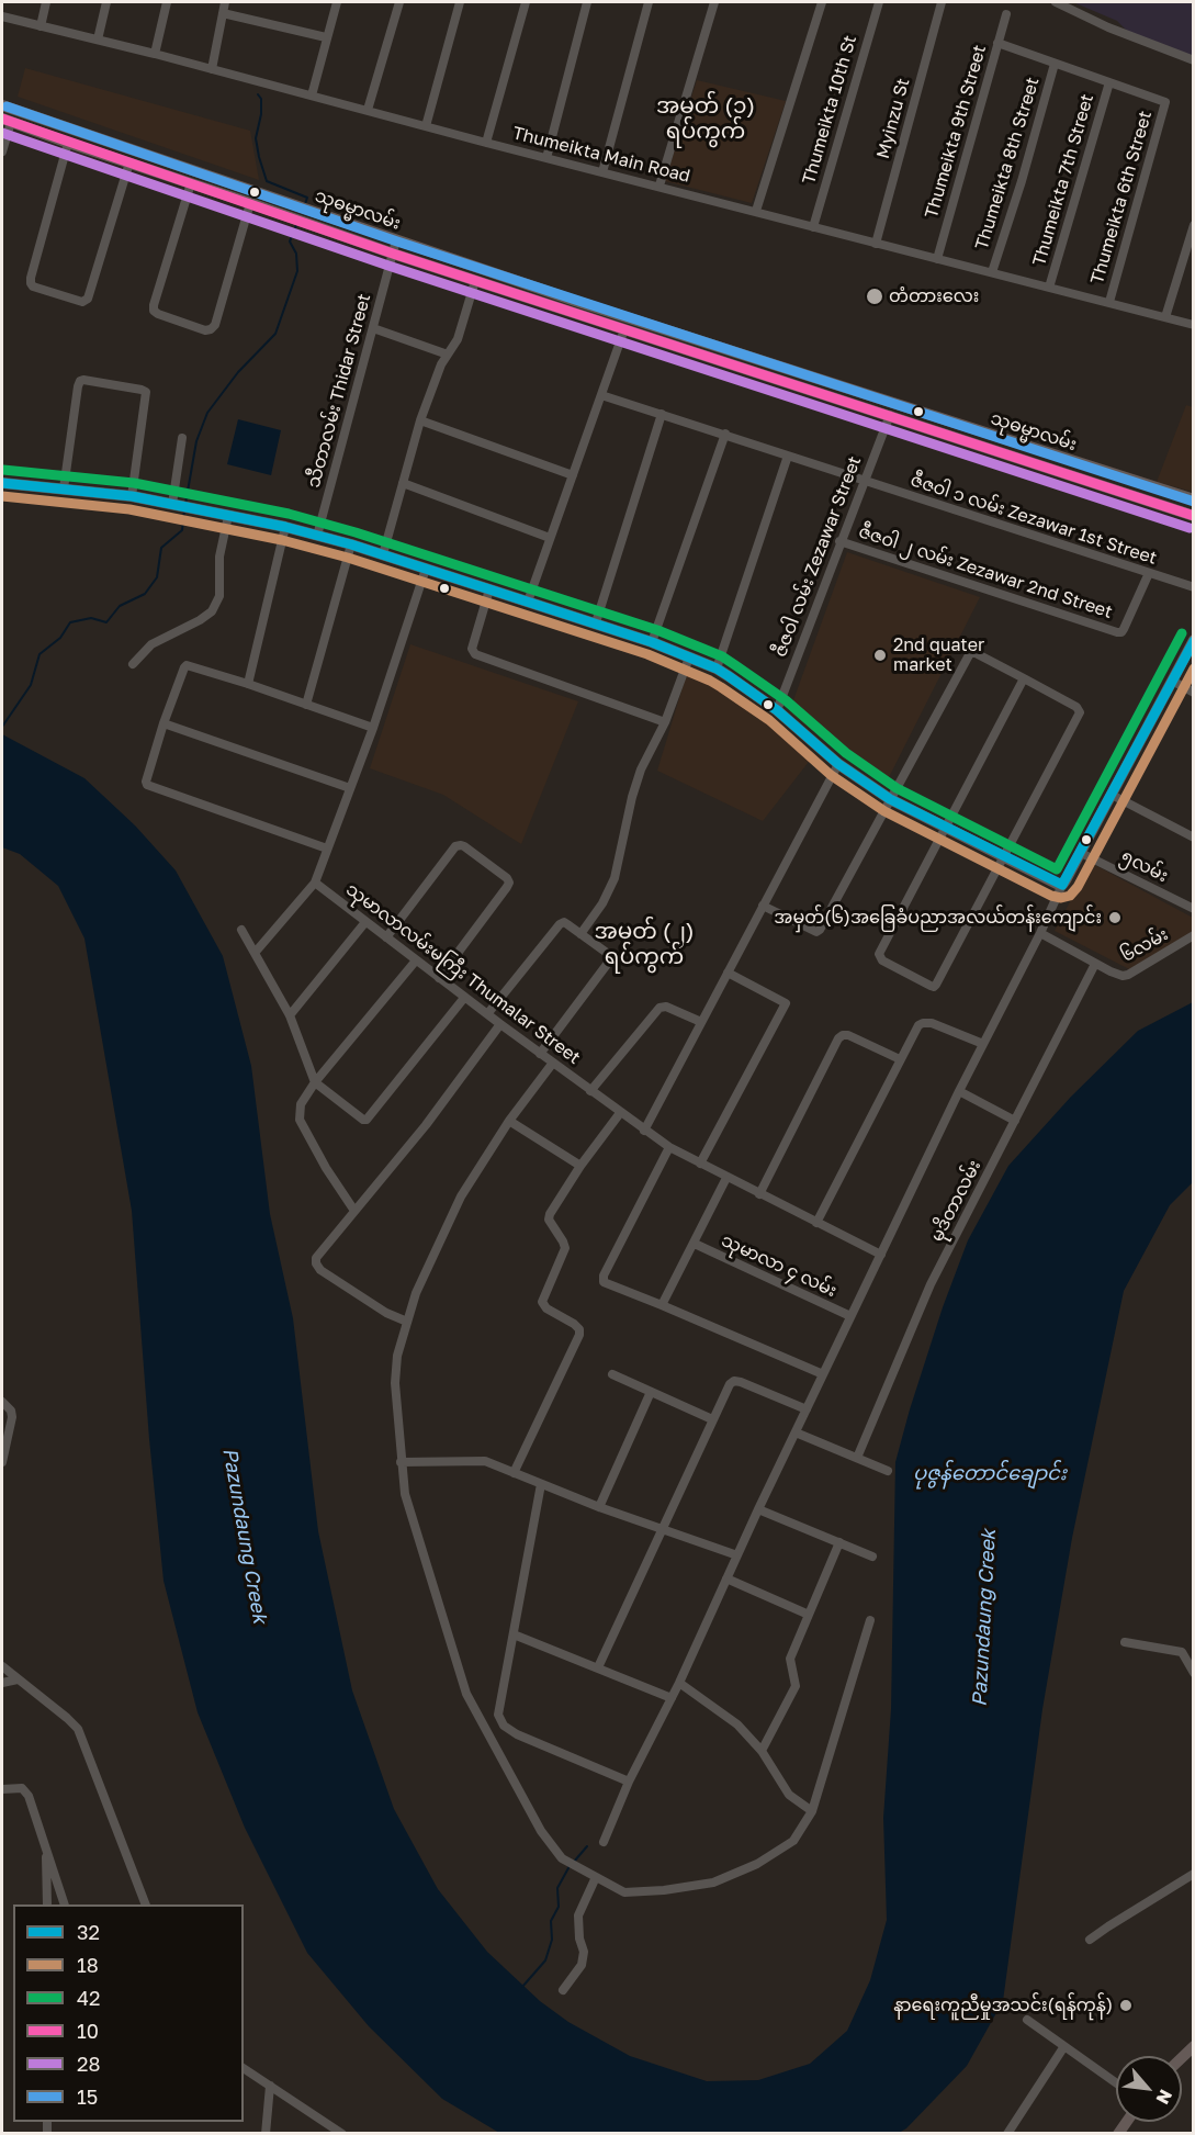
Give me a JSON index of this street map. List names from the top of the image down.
{
  "streets": {
    "main road": ["သုဓမ္မာလမ်း"],
    "street": [
      "Thumeikta 10th St",
      "Myinzu St",
      "Thumeikta 9th Street",
      "Thumeikta Main Road",
      "Thumeikta 8th Street",
      "Thumeikta 7th Street",
      "Thumeikta 6th Street",
      "သီတာလမ်း Thidar Street",
      "ဇီဇဝါ ၁ လမ်း Zezawar 1st Street",
      "ဇီဇဝါ လမ်း Zezawar Street",
      "ဇီဇဝါ ၂ လမ်း Zezawar 2nd Street",
      "၅လမ်း",
      "၆လမ်း",
      "သုမာလာလမ်းမကြီး Thumalar Street",
      "မုဒိတာလမ်း",
      "သုမာလာ ၄ လမ်း"
    ]
  },
  "crossings": [
    ["Thumeikta 10th St", "Thumeikta Main Road"],
    ["Myinzu St", "Thumeikta Main Road"],
    ["Thumeikta 9th Street", "Thumeikta Main Road"],
    ["Thumeikta Main Road", "Thumeikta 8th Street"],
    ["Thumeikta Main Road", "Thumeikta 7th Street"],
    ["Thumeikta Main Road", "Thumeikta 6th Street"],
    ["Thumeikta 7th Street", "Thumeikta 6th Street"],
    ["သုဓမ္မာလမ်း", "သီတာလမ်း Thidar Street"],
    ["သုဓမ္မာလမ်း", "ဇီဇဝါ လမ်း Zezawar Street"],
    ["ဇီဇဝါ ၁ လမ်း Zezawar 1st Street", "ဇီဇဝါ လမ်း Zezawar Street"],
    ["ဇီဇဝါ ၁ လမ်း Zezawar 1st Street", "ဇီဇဝါ ၂ လမ်း Zezawar 2nd Street"],
    ["ဇီဇဝါ လမ်း Zezawar Street", "ဇီဇဝါ ၂ လမ်း Zezawar 2nd Street"],
    ["၆လမ်း", "မုဒိတာလမ်း"]
  ],
  "districts": ["အမှတ် (၁) ရပ်ကွက်", "အမှတ် (၂) ရပ်ကွက်"],
  "water": ["ပုဇွန်တောင်ချောင်း", "Pazundaung Creek"],
  "places": [
    "တံတားလေး",
    "2nd quater market",
    "အမှတ်(၆)အခြေခံပညာအလယ်တန်းကျောင်း",
    "နာရေးကူညီမှုအသင်း(ရန်ကုန်)"
  ],
  "lines": [
    "transit line 15",
    "transit line 10",
    "transit line 28",
    "transit line 42",
    "transit line 32",
    "transit line 18"
  ],
  "legend": [
    "32",
    "18",
    "42",
    "10",
    "28",
    "15"
  ],
  "north": "bottom right"
}
